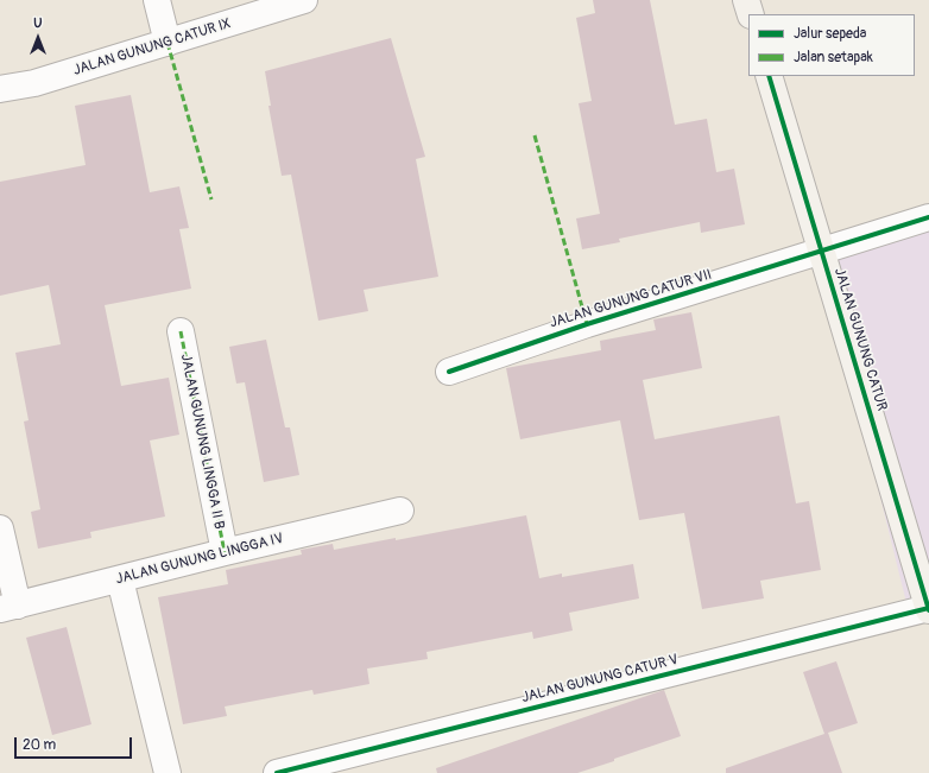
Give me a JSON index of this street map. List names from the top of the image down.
{
  "streets": {
    "street": [
      "JALAN GUNUNG CATUR IX",
      "JALAN GUNUNG CATUR VII",
      "JALAN GUNUNG CATUR",
      "JALAN GUNUNG LINGGA II B",
      "JALAN GUNUNG LINGGA IV",
      "JALAN GUNUNG CATUR V"
    ]
  },
  "crossings": [
    ["JALAN GUNUNG CATUR VII", "JALAN GUNUNG CATUR"],
    ["JALAN GUNUNG CATUR", "JALAN GUNUNG CATUR V"],
    ["JALAN GUNUNG LINGGA II B", "JALAN GUNUNG LINGGA IV"]
  ],
  "legend": ["Jalur sepeda", "Jalan setapak"],
  "scale_bar": "20 m",
  "north": "top"
}
